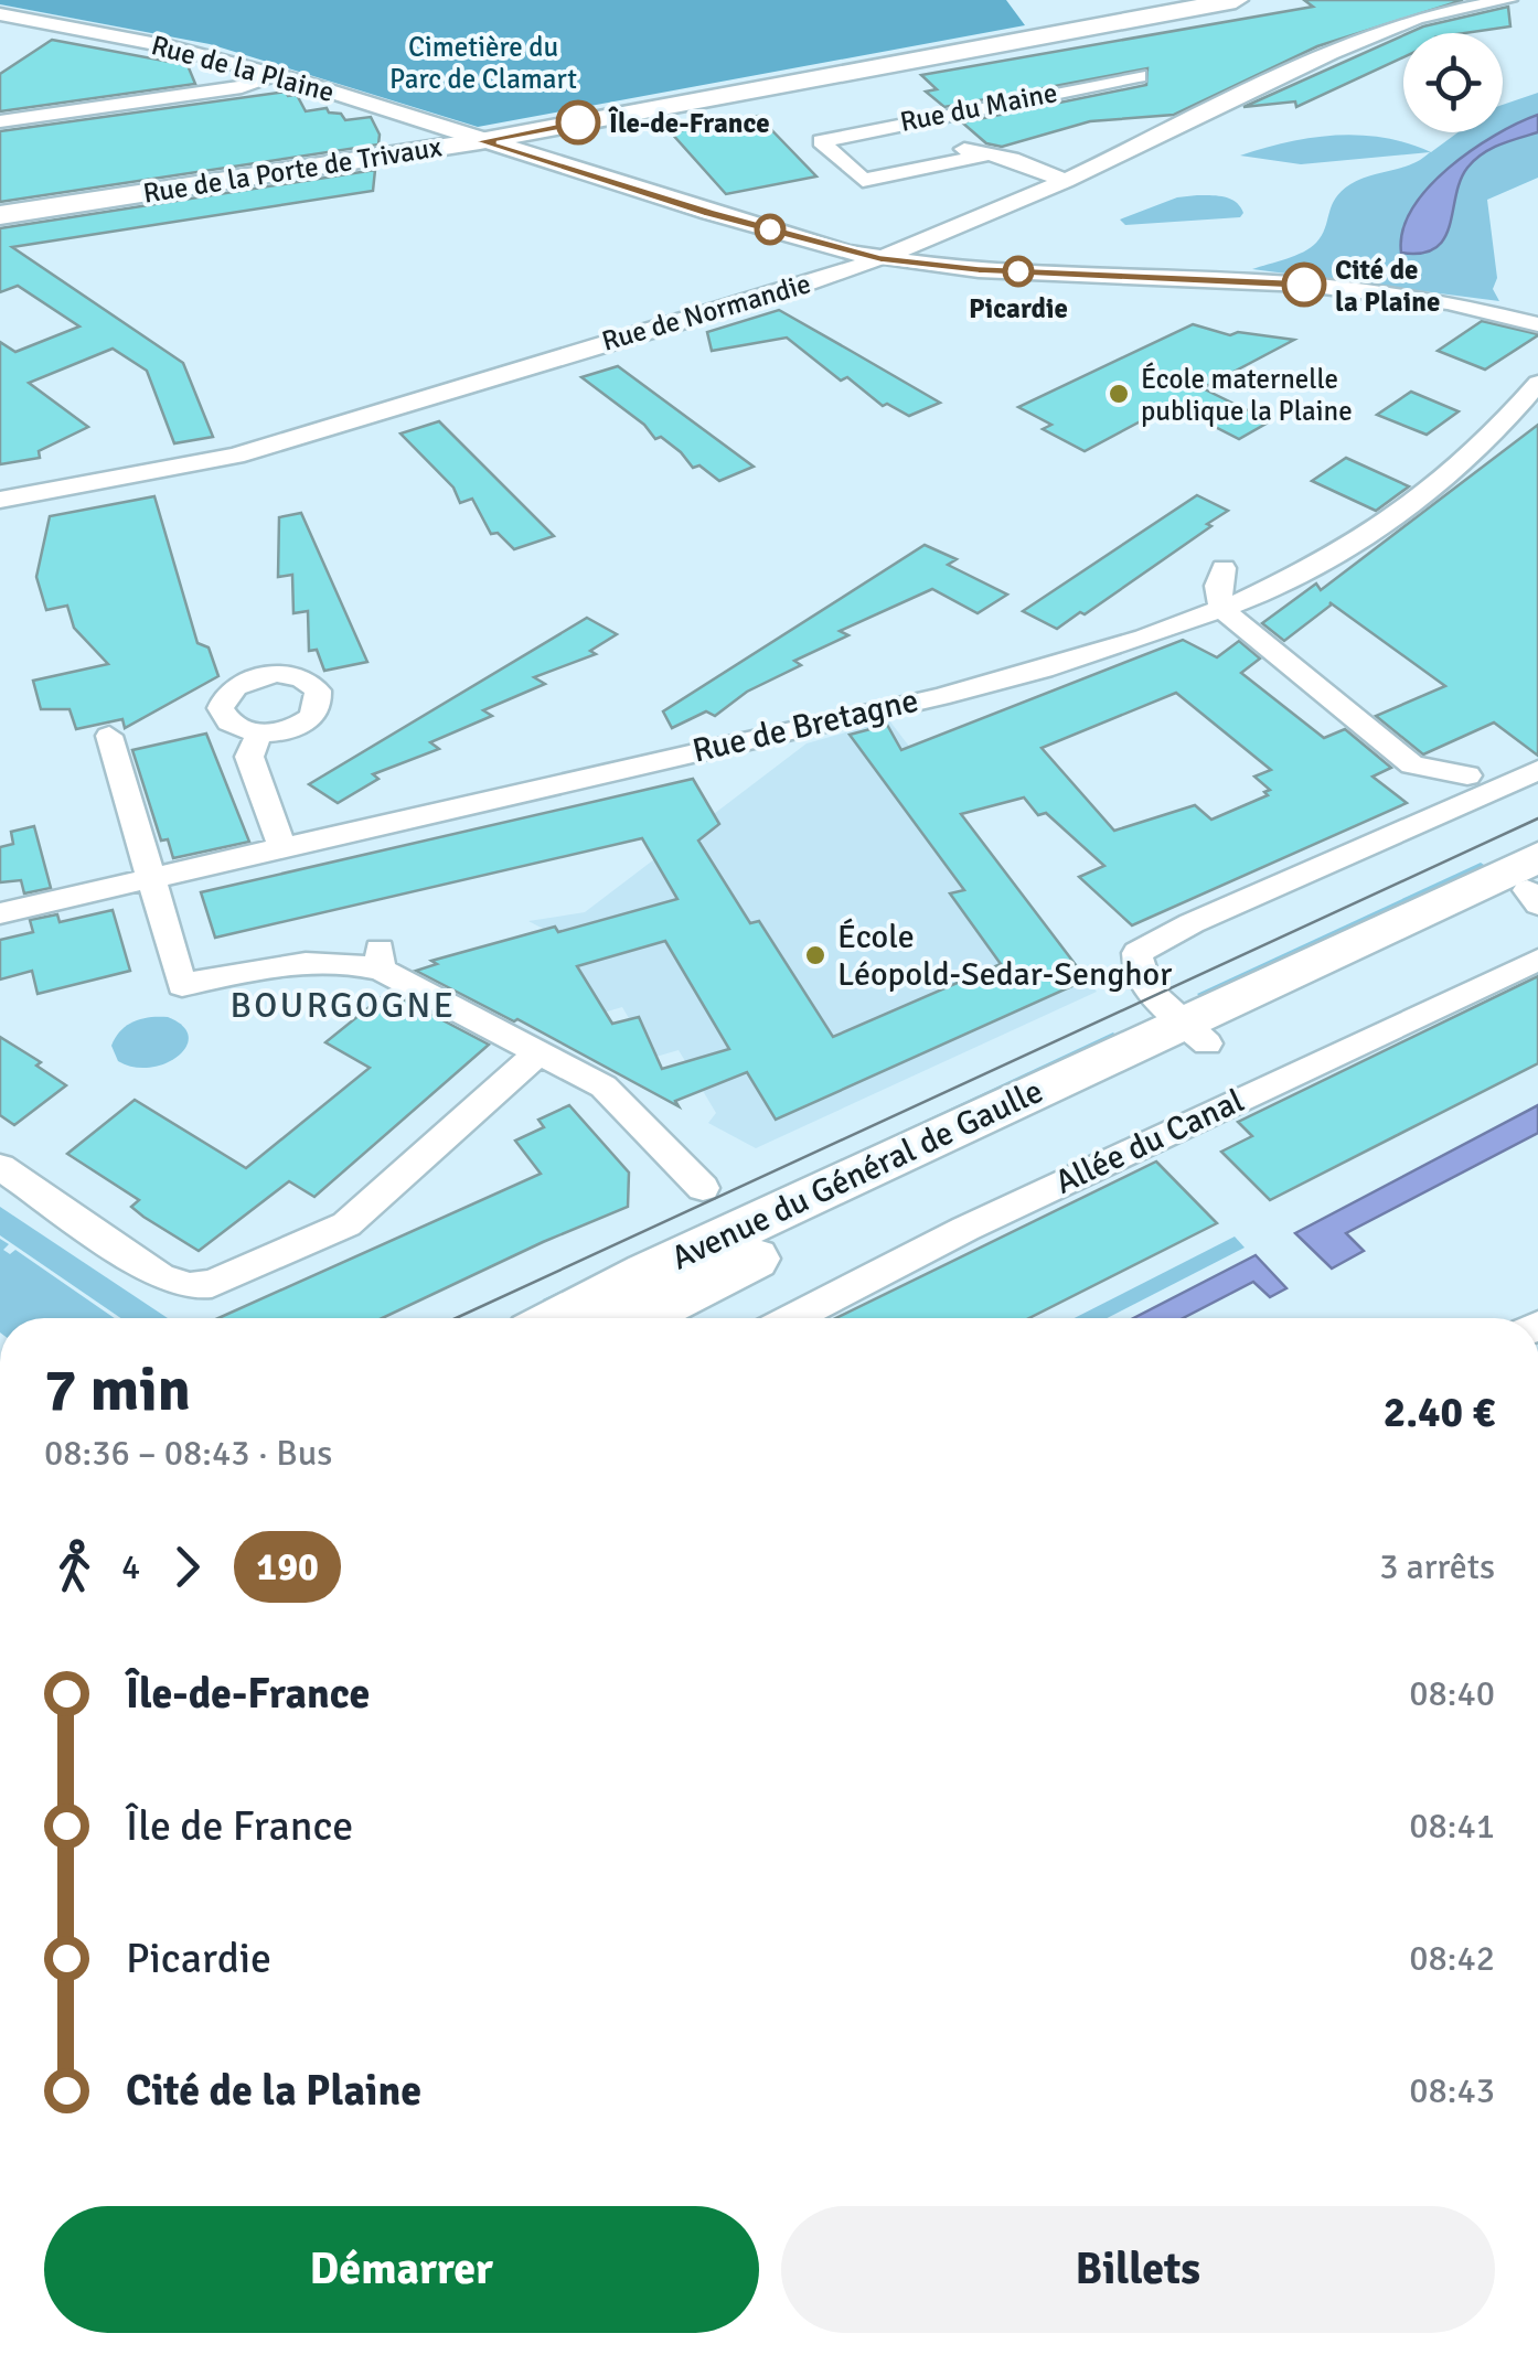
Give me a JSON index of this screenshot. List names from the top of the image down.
{
  "streets": {
    "main road": ["Avenue du Général de Gaulle"],
    "street": [
      "Rue de la Plaine",
      "Rue du Maine",
      "Rue de la Porte de Trivaux",
      "Rue de Normandie",
      "Rue de Bretagne",
      "Allée du Canal"
    ]
  },
  "crossings": [
    ["Rue de la Plaine", "Rue de la Porte de Trivaux"],
    ["Rue de la Plaine", "Rue de Normandie"]
  ],
  "districts": ["BOURGOGNE"],
  "parks": ["Cimetière du Parc de Clamart"],
  "places": [
    "Île-de-France",
    "Picardie",
    "Cité de la Plaine",
    "École maternelle publique la Plaine",
    "École Léopold-Sedar-Senghor"
  ],
  "lines": ["bus line 190"],
  "page": {
    "heading": ["7 min", "08:36 – 08:43 · Bus", "2.40 €"],
    "legs": ["4", "190", "3 arrêts"],
    "list": [
      {
        "name": "Île-de-France",
        "value": "08:40"
      },
      {
        "name": "Île de France",
        "value": "08:41"
      },
      {
        "name": "Picardie",
        "value": "08:42"
      },
      {
        "name": "Cité de la Plaine",
        "value": "08:43"
      }
    ],
    "buttons": ["Démarrer", "Billets"]
  }
}
